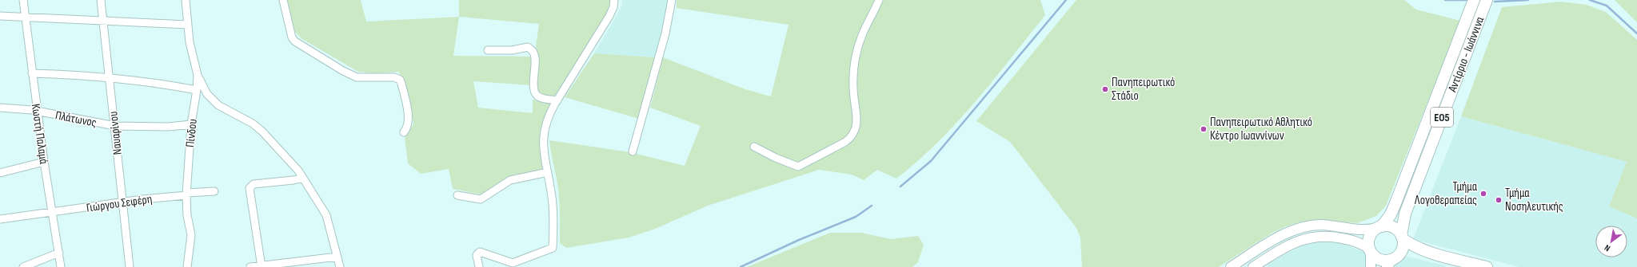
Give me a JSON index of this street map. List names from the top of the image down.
{
  "streets": {
    "highway": ["Αντίρριο - Ιωάννινα", "ΕΟ5"],
    "street": [
      "Πλάτωνος",
      "Ναυαρίνου",
      "Πίνδου",
      "Κωστή Παλαμά",
      "Γιώργου Σεφέρη"
    ]
  },
  "crossings": [
    ["Αντίρριο - Ιωάννινα", "ΕΟ5"],
    ["Πλάτωνος", "Ναυαρίνου"],
    ["Πλάτωνος", "Πίνδου"],
    ["Πλάτωνος", "Κωστή Παλαμά"],
    ["Ναυαρίνου", "Γιώργου Σεφέρη"],
    ["Πίνδου", "Γιώργου Σεφέρη"],
    ["Κωστή Παλαμά", "Γιώργου Σεφέρη"]
  ],
  "places": [
    "Πανηπειρωτικό Στάδιο",
    "Πανηπειρωτικό Αθλητικό Κέντρο Ιωαννίνων",
    "Τμήμα Λογοθεραπείας",
    "Τμήμα Νοσηλευτικής"
  ],
  "north": "bottom left"
}
